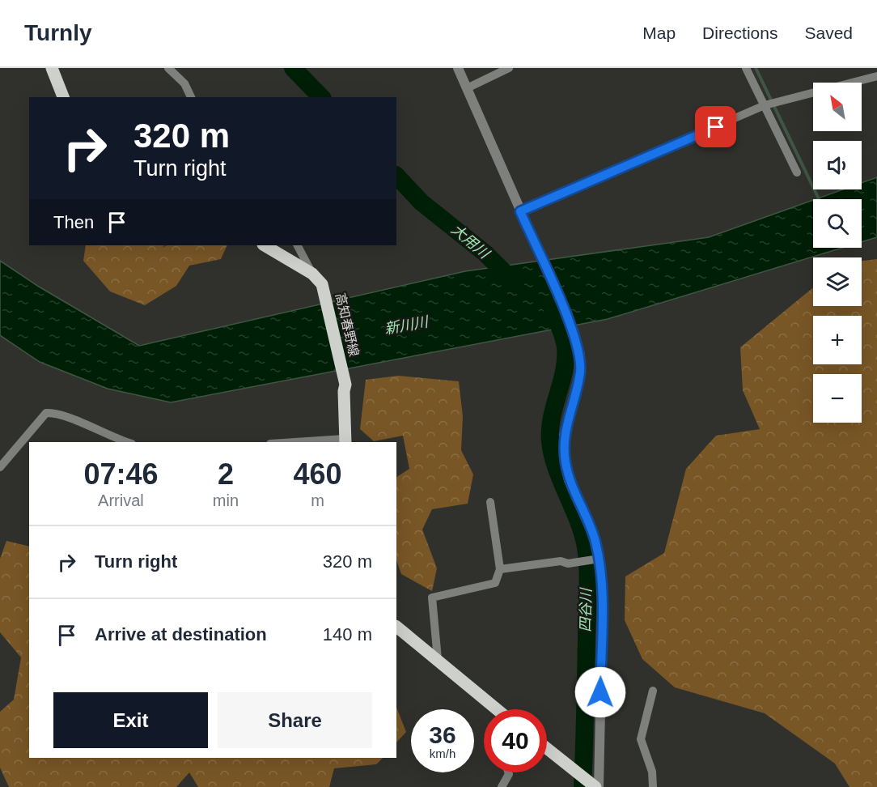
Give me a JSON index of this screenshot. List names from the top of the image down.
{
  "streets": {
    "main road": ["高知春野線"]
  },
  "water": ["大用川", "新川川", "四谷川"],
  "north": "top left",
  "page": {
    "header": "Turnly",
    "nav": ["Map", "Directions", "Saved"],
    "map_buttons": ["+", "−"],
    "turn": ["320 m", "Turn right"],
    "then": "Then",
    "eta": [
      "07:46",
      "Arrival",
      "2",
      "min",
      "460",
      "m"
    ],
    "list": [
      {
        "name": "Turn right",
        "value": "320 m"
      },
      {
        "name": "Arrive at destination",
        "value": "140 m"
      }
    ],
    "buttons": ["Exit", "Share"],
    "speed": "36 km/h",
    "limit": "40"
  }
}
